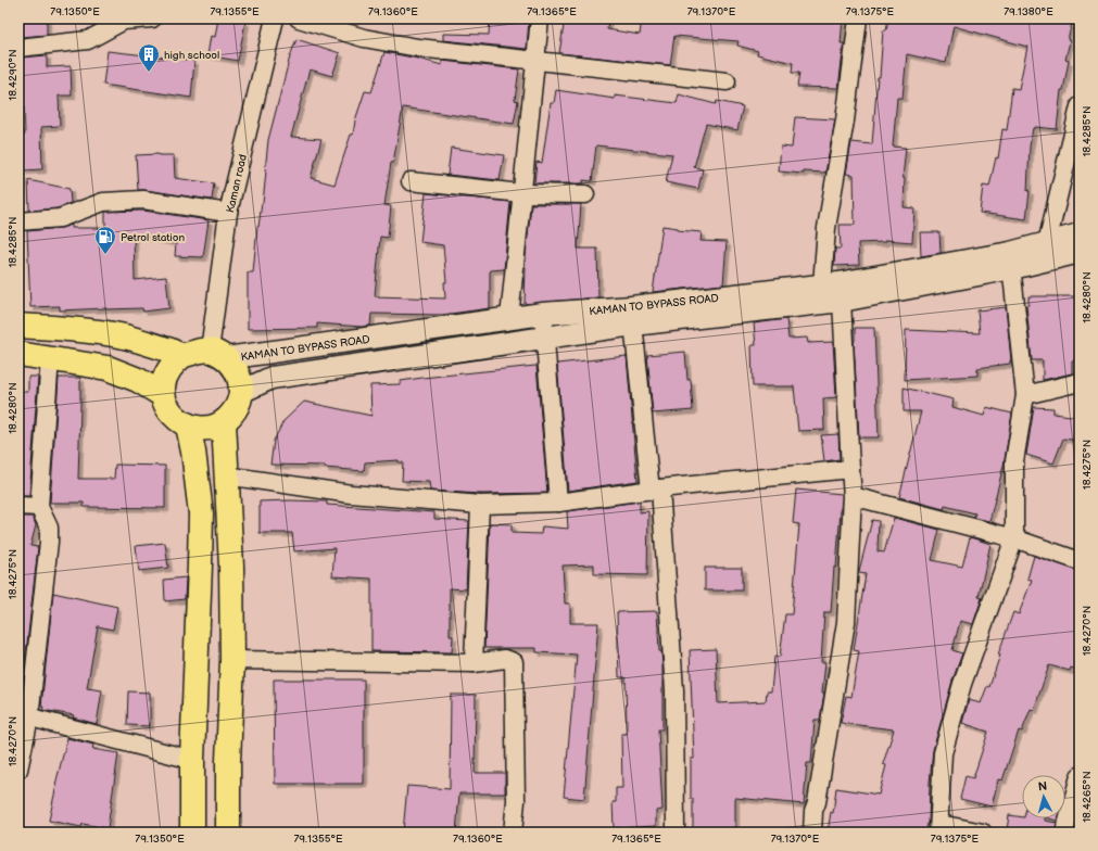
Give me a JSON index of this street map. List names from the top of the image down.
{
  "streets": {
    "street": ["Kaman road", "KAMAN TO BYPASS ROAD"]
  },
  "crossings": [
    ["Kaman road", "KAMAN TO BYPASS ROAD"]
  ],
  "places": {
    "building": ["high school"],
    "fuel station": ["Petrol station"]
  },
  "north": "top",
  "coordinates": [
    "79.1350°E",
    "79.1355°E",
    "79.1360°E",
    "79.1365°E",
    "79.1370°E",
    "79.1375°E",
    "79.1380°E",
    "18.4290°N",
    "18.4285°N",
    "18.4280°N",
    "18.4275°N",
    "18.4270°N",
    "18.4265°N"
  ]
}
